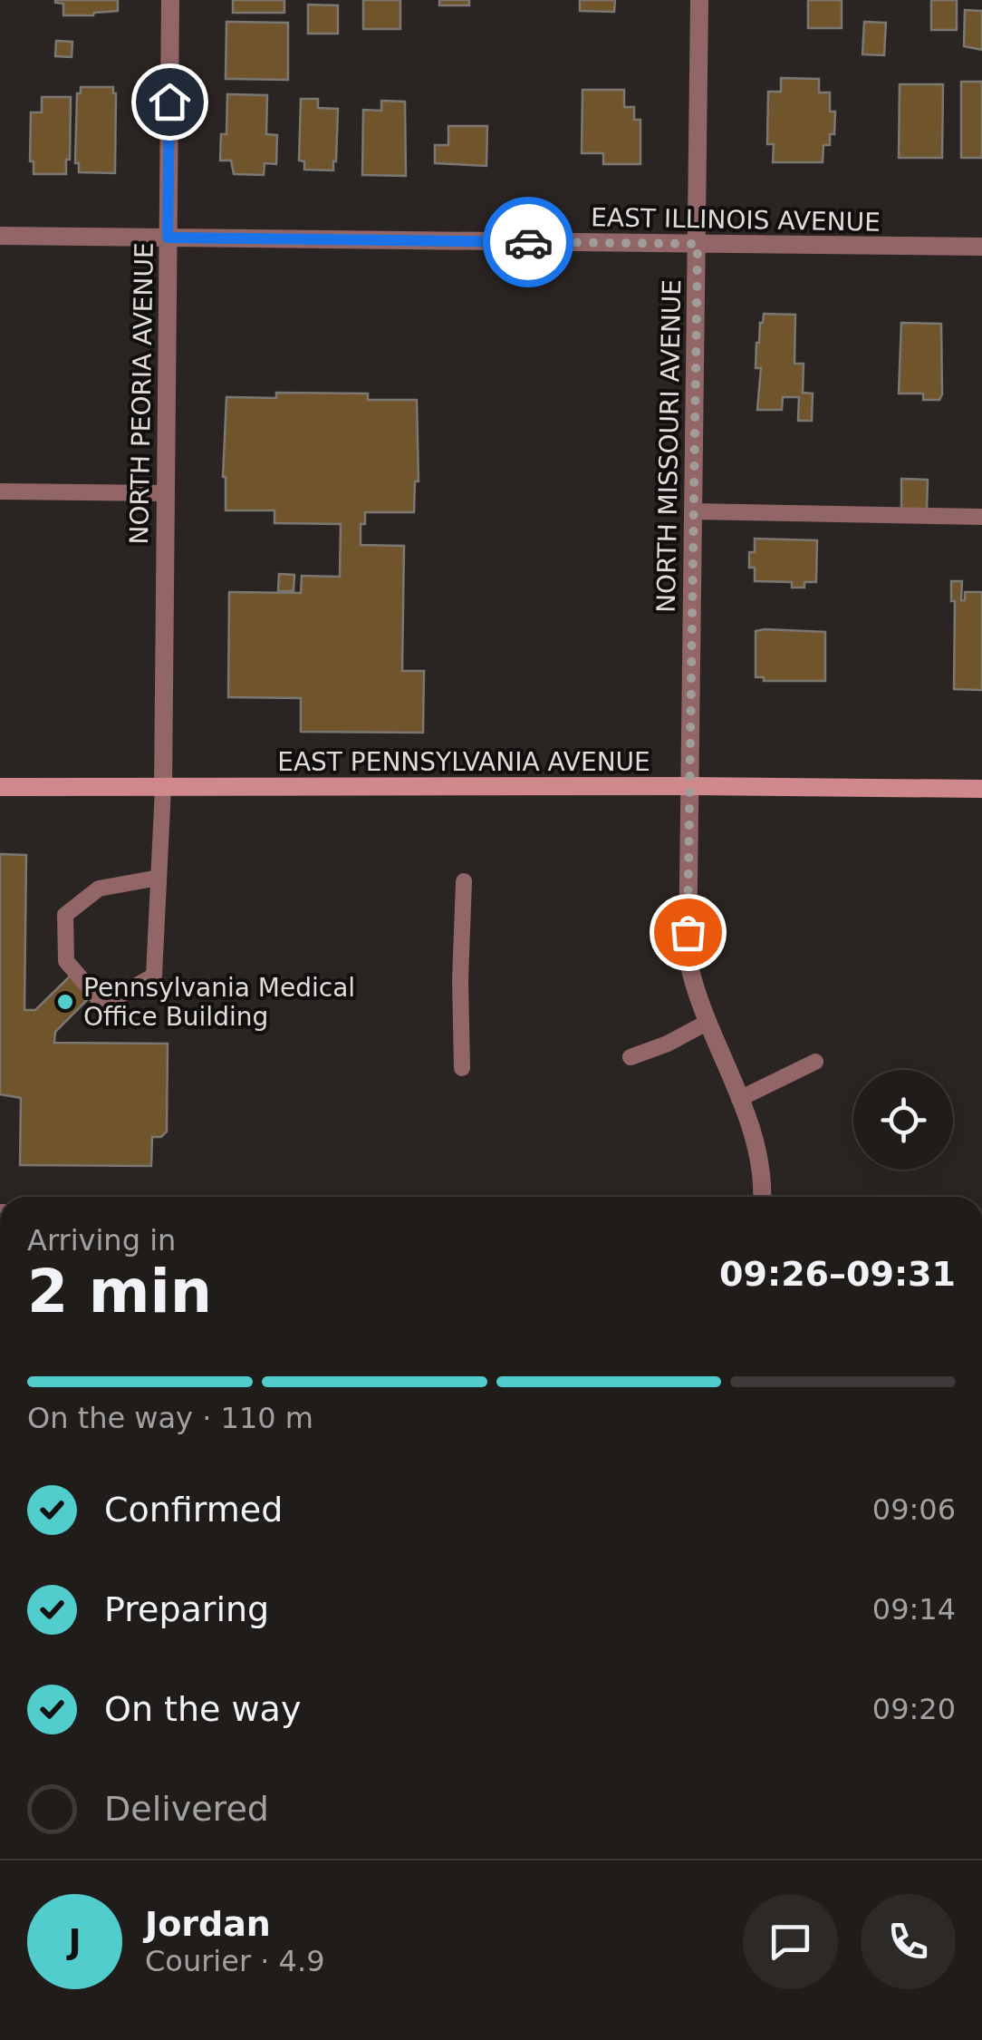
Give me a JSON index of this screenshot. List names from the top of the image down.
{
  "streets": {
    "street": [
      "EAST ILLINOIS AVENUE",
      "NORTH PEORIA AVENUE",
      "NORTH MISSOURI AVENUE",
      "EAST PENNSYLVANIA AVENUE"
    ]
  },
  "crossings": [
    ["EAST ILLINOIS AVENUE", "NORTH PEORIA AVENUE"],
    ["EAST ILLINOIS AVENUE", "NORTH MISSOURI AVENUE"],
    ["NORTH PEORIA AVENUE", "EAST PENNSYLVANIA AVENUE"],
    ["NORTH MISSOURI AVENUE", "EAST PENNSYLVANIA AVENUE"]
  ],
  "places": ["Pennsylvania Medical Office Building"],
  "page": {
    "heading": ["2 min", "Arriving in", "09:26–09:31"],
    "panel": ["Jordan", "Courier · 4.9"],
    "bar": "On the way · 110 m",
    "list": [
      ["Confirmed", "09:06"],
      ["Preparing", "09:14"],
      ["On the way", "09:20"],
      "Delivered"
    ],
    "round": "J"
  }
}
